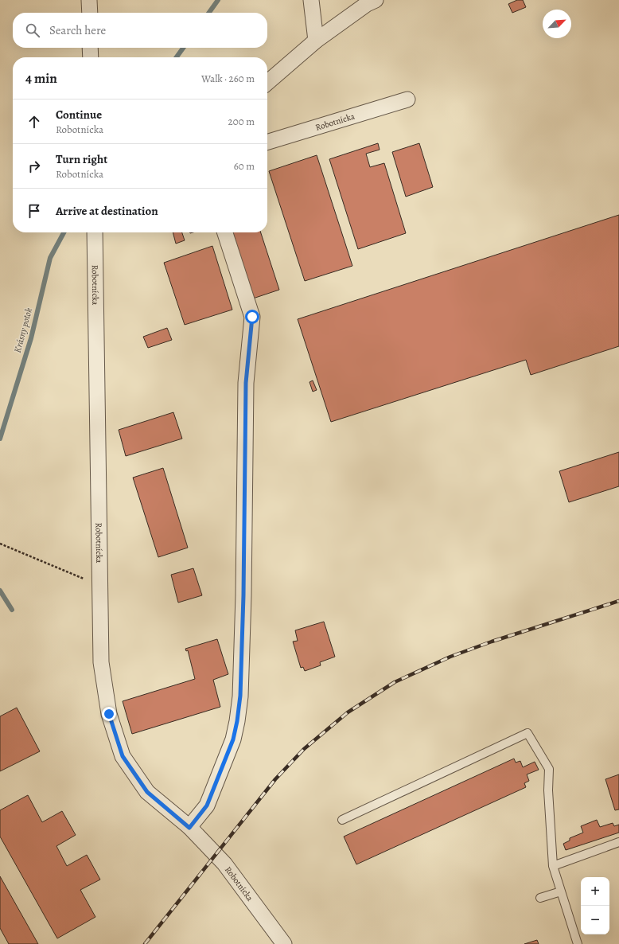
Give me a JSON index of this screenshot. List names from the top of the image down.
{
  "streets": {
    "street": ["Robotnícka"]
  },
  "water": ["Krásny potok"],
  "north": "top right",
  "page": {
    "search": "Search here",
    "heading": ["4 min", "Walk · 260 m"],
    "list": [
      ["Continue", "Robotnícka", "200 m"],
      ["Turn right", "Robotnícka", "60 m"],
      "Arrive at destination"
    ],
    "map_buttons": ["+", "−"]
  }
}
